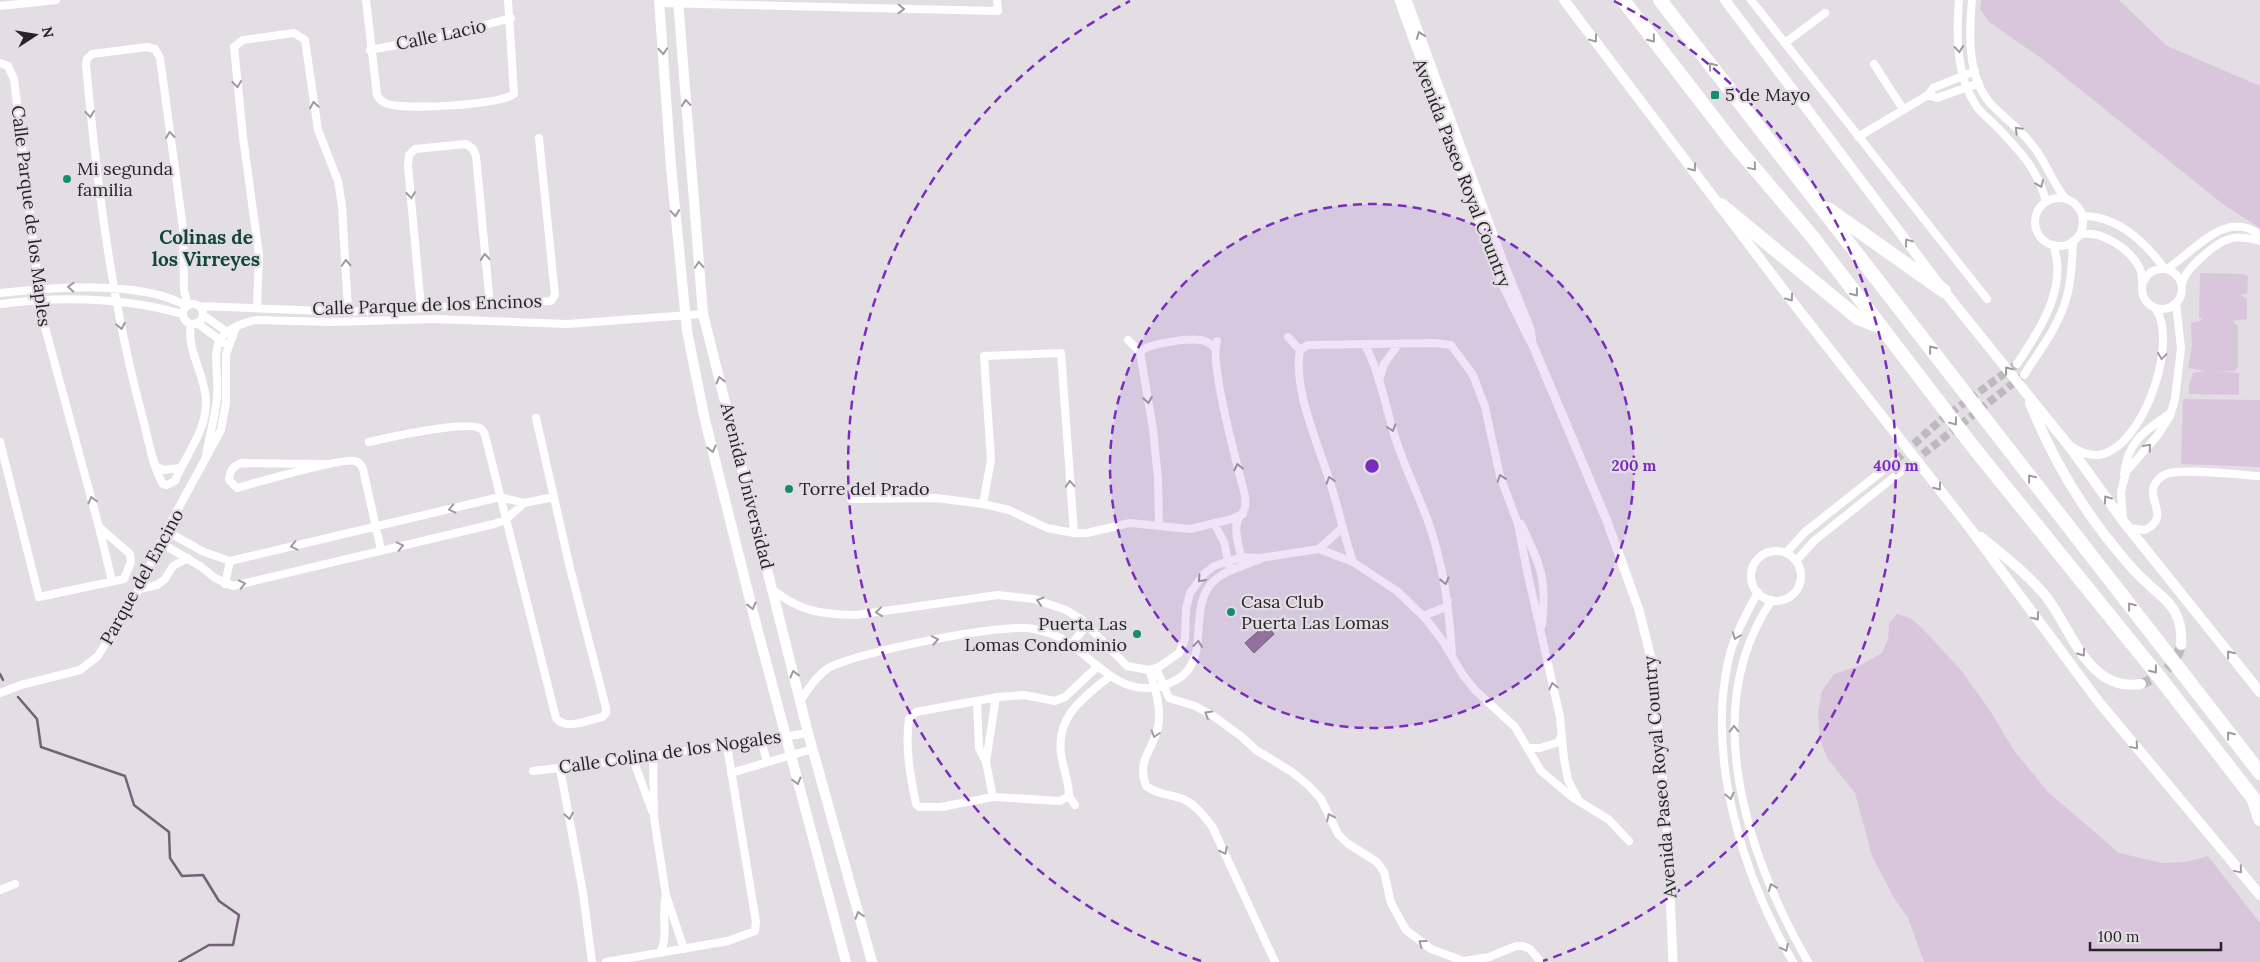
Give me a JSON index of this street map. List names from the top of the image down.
{
  "streets": {
    "main road": ["Avenida Universidad"],
    "street": [
      "Calle Lacio",
      "Avenida Paseo Royal Country",
      "Calle Parque de los Maples",
      "Calle Parque de los Encinos",
      "Parque del Encino",
      "Calle Colina de los Nogales"
    ]
  },
  "crossings": [
    ["Avenida Universidad", "Parque del Encino"],
    ["Avenida Universidad", "Calle Colina de los Nogales"]
  ],
  "one_way": ["Calle Parque de los Maples"],
  "districts": ["Colinas de los Virreyes"],
  "places": {
    "transit": ["5 de Mayo"],
    "other": [
      "Mi segunda familia",
      "Torre del Prado",
      "Casa Club Puerta Las Lomas",
      "Puerta Las Lomas Condominio"
    ]
  },
  "scale_bar": "100 m",
  "north": "right",
  "rings": ["200 m", "400 m"]
}
